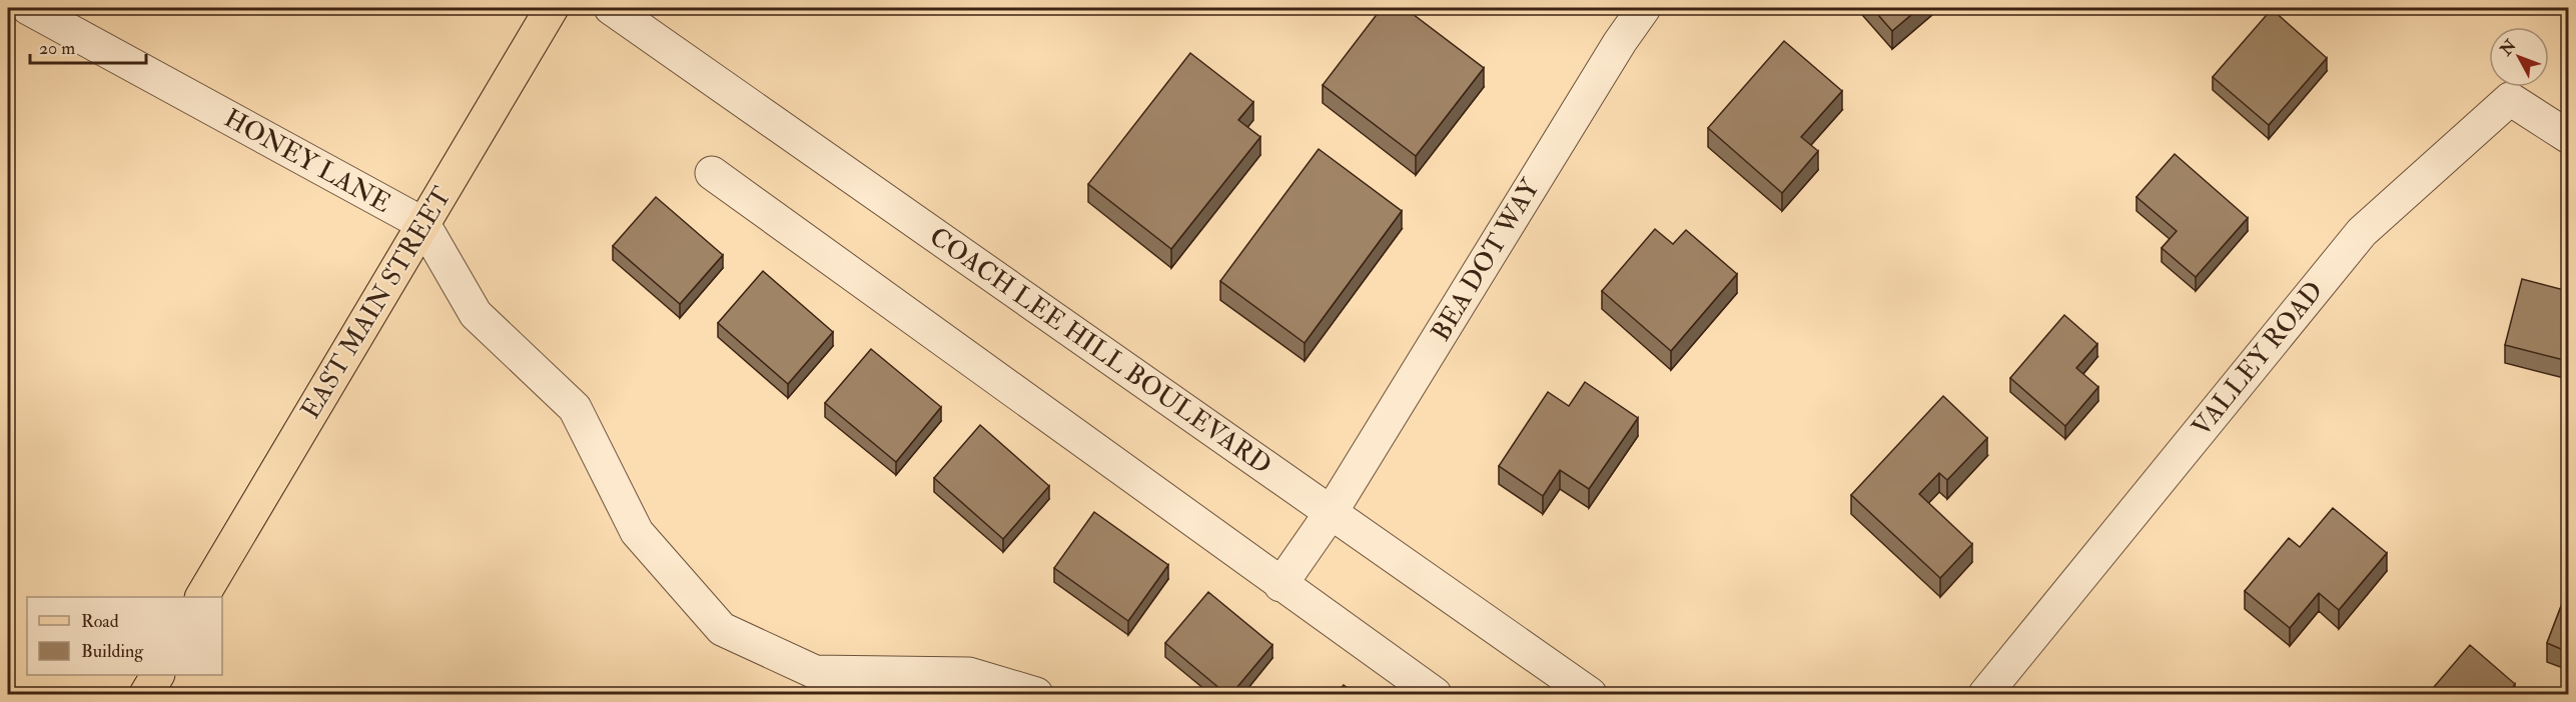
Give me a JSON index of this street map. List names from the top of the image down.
{
  "streets": {
    "main road": ["EAST MAIN STREET"],
    "street": [
      "HONEY LANE",
      "BEA DOT WAY",
      "COACH LEE HILL BOULEVARD",
      "VALLEY ROAD"
    ]
  },
  "crossings": [
    ["HONEY LANE", "EAST MAIN STREET"],
    ["BEA DOT WAY", "COACH LEE HILL BOULEVARD"]
  ],
  "legend": ["Road", "Building"],
  "scale_bar": "20 m",
  "north": "top left"
}
